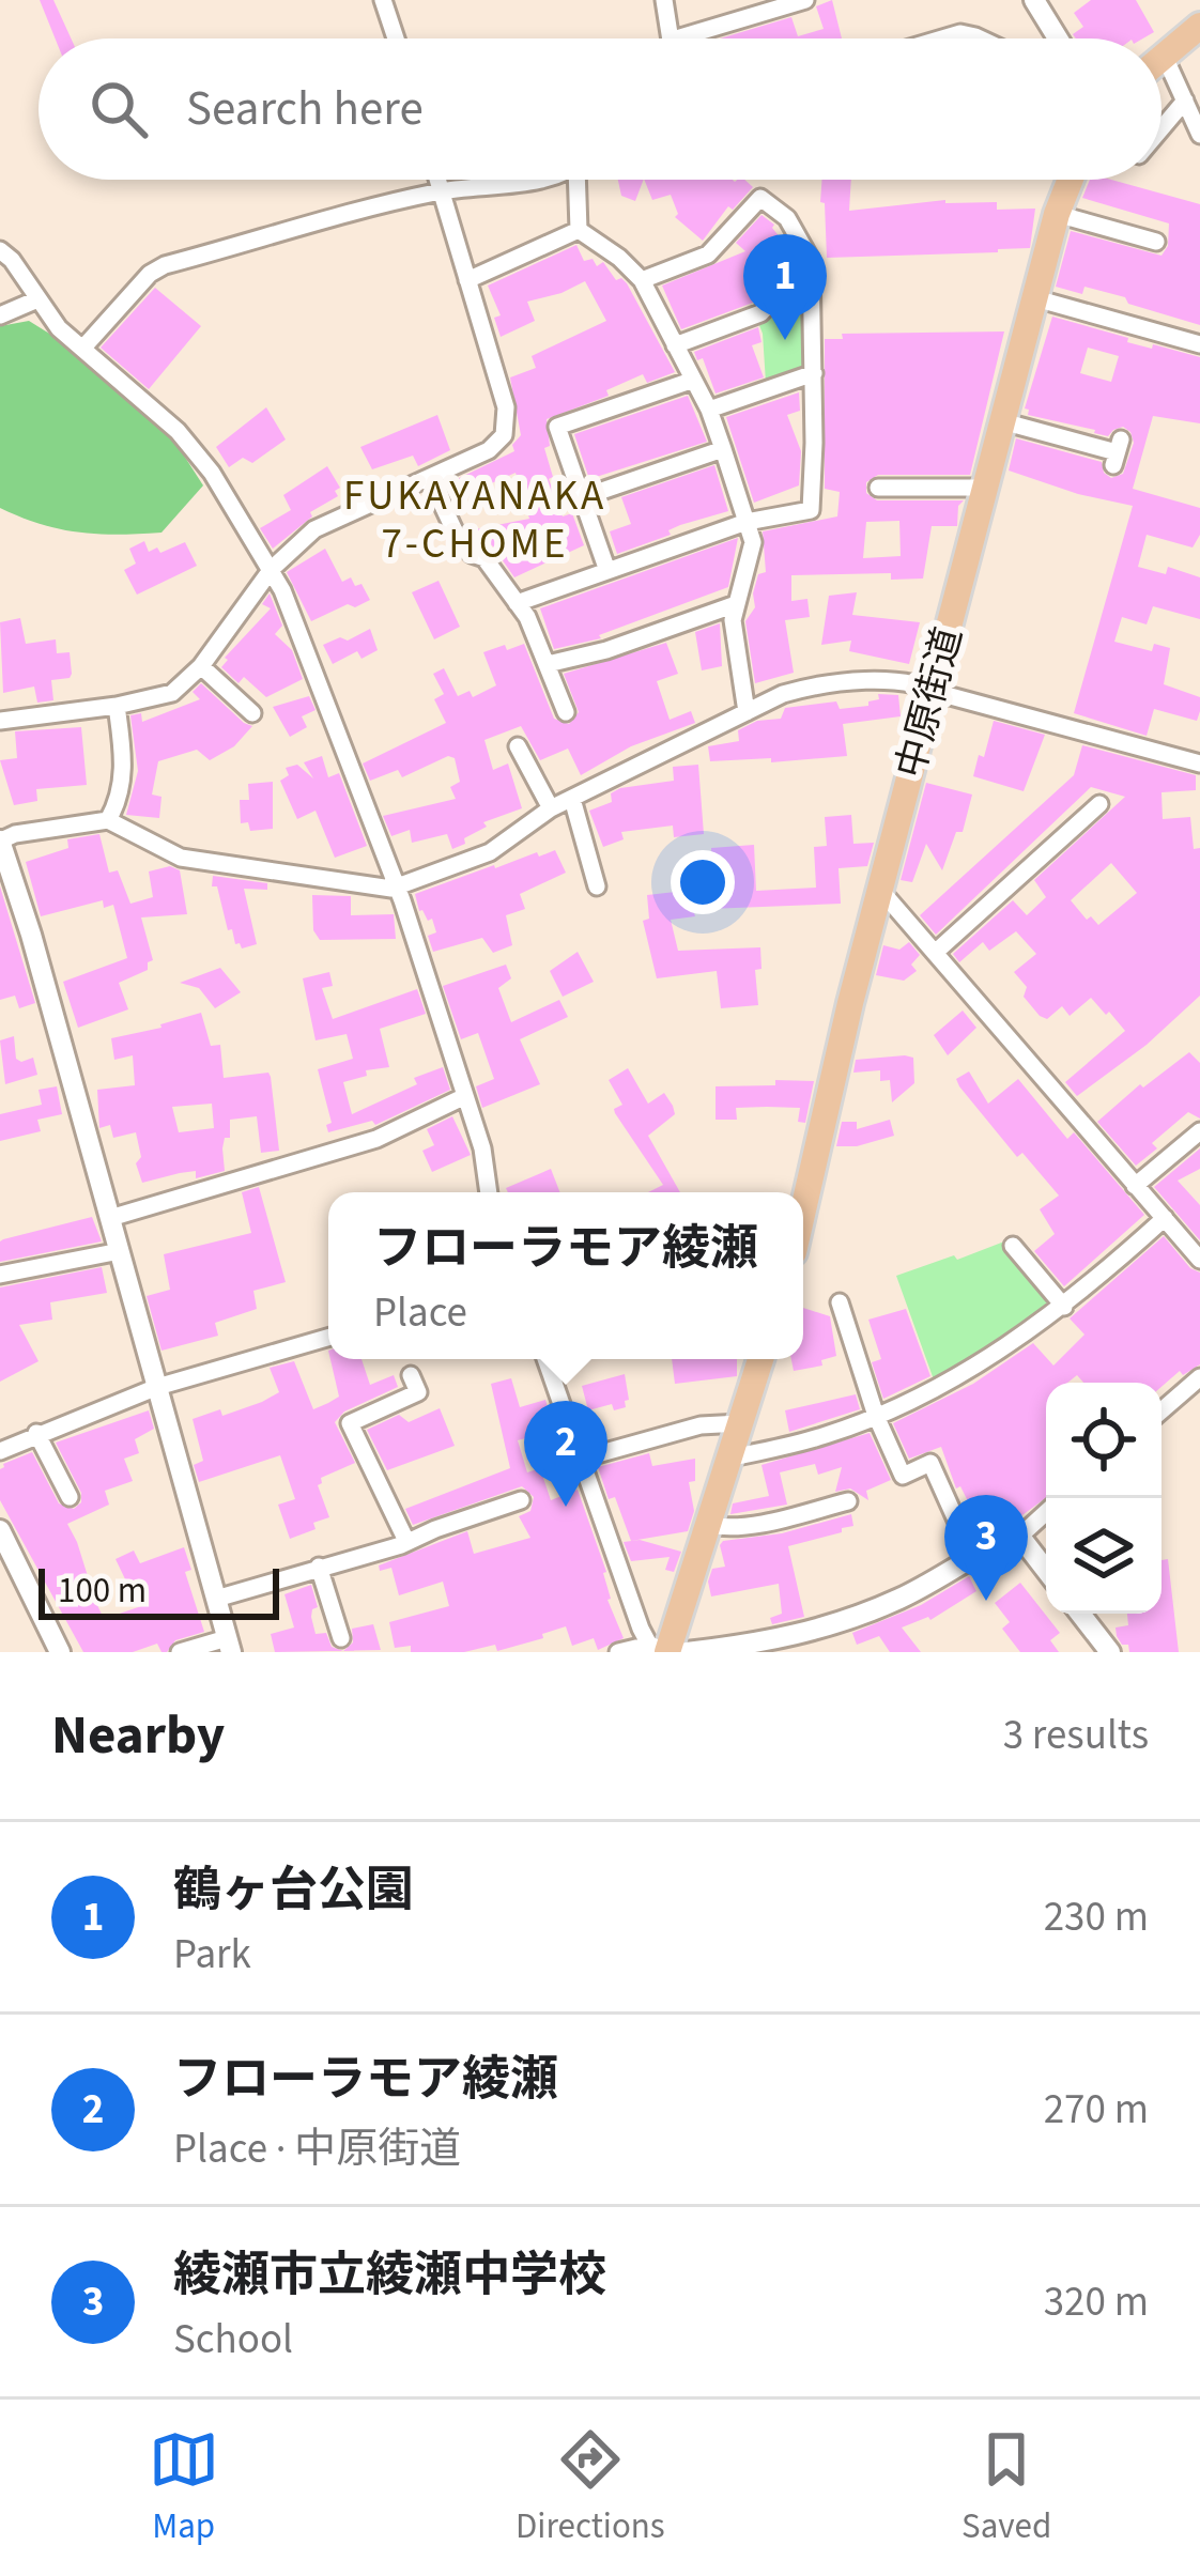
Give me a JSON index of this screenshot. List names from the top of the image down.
{
  "streets": {
    "main road": ["中原街道"]
  },
  "districts": ["FUKAYANAKA 7-CHOME"],
  "scale_bar": "100 m",
  "page": {
    "search": "Search here",
    "pins": ["1", "2", "3"],
    "popup": ["フローラモア綾瀬", "Place"],
    "scale": "100 m",
    "heading": ["Nearby", "3 results"],
    "list": [
      {
        "mark": "1",
        "name": "鶴ヶ台公園",
        "note": "Park",
        "value": "230 m"
      },
      {
        "mark": "2",
        "name": "フローラモア綾瀬",
        "note": "Place · 中原街道",
        "value": "270 m"
      },
      {
        "mark": "3",
        "name": "綾瀬市立綾瀬中学校",
        "note": "School",
        "value": "320 m"
      }
    ],
    "nav": ["Map", "Directions", "Saved"]
  }
}
